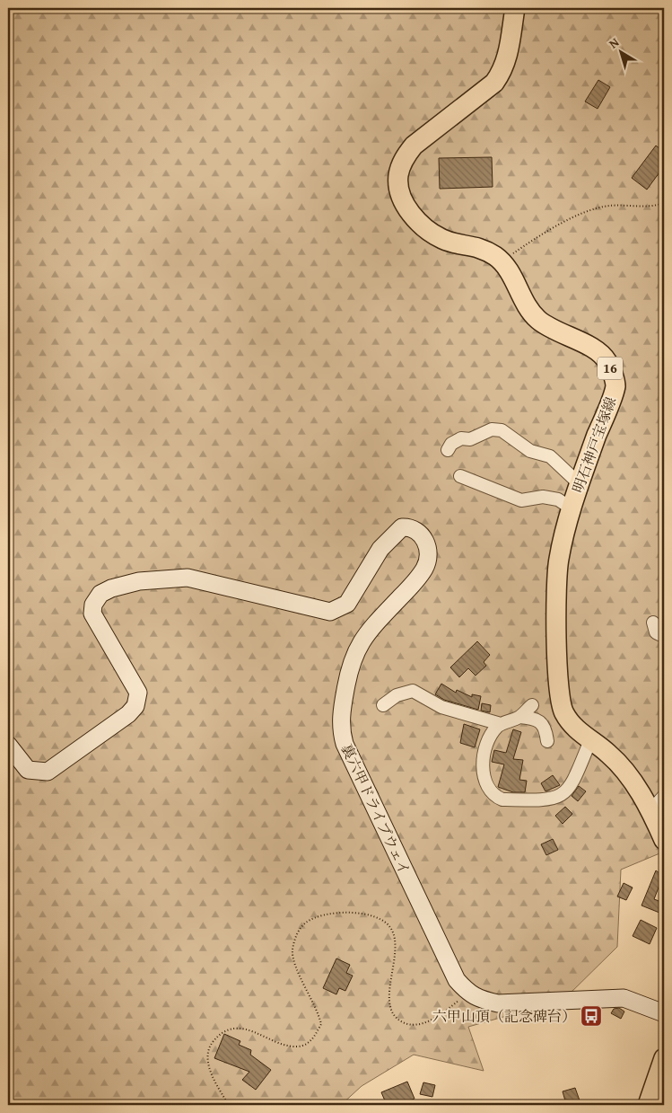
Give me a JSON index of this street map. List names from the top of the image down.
{
  "streets": {
    "main road": ["16", "明石神戸宝塚線"],
    "street": ["裏六甲ドライブウェイ"]
  },
  "places": {
    "bus stop": ["六甲山頂（記念碑台）"]
  },
  "north": "top left"
}
